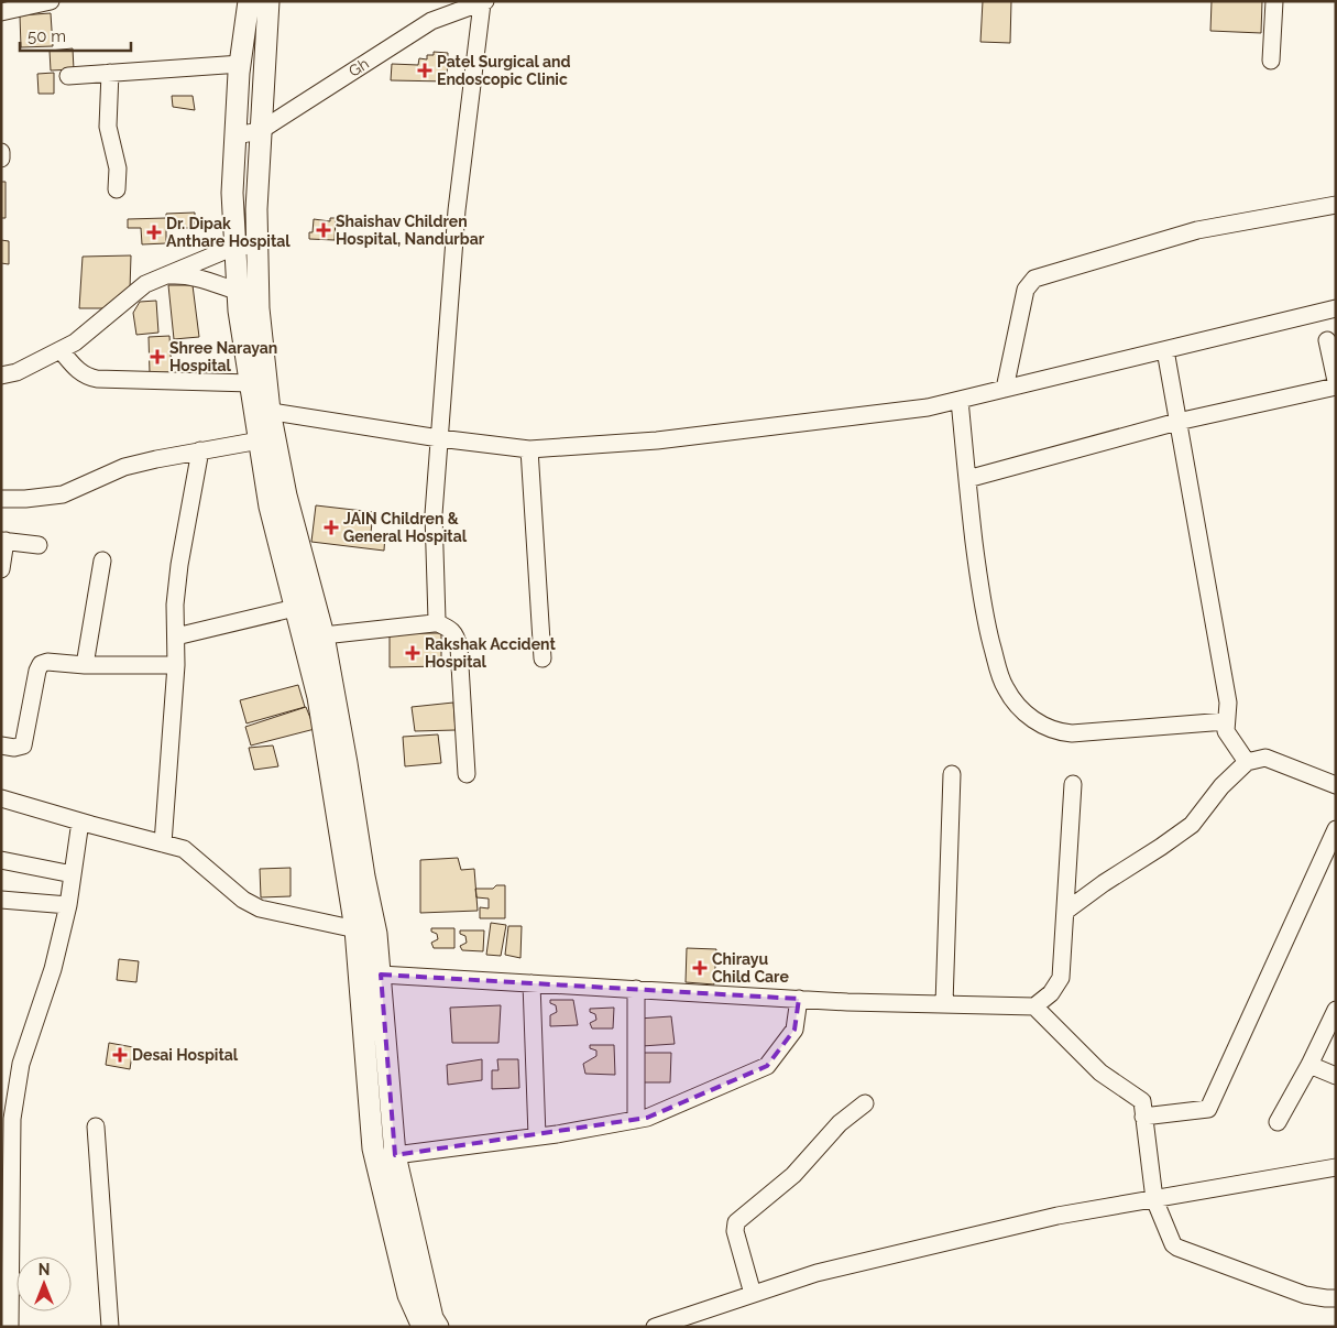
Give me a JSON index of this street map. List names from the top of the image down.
{
  "streets": {
    "street": ["Gh"]
  },
  "places": {
    "health": [
      "Patel Surgical and Endoscopic Clinic",
      "Shaishav Children Hospital, Nandurbar",
      "Dr. Dipak Anthare Hospital",
      "Shree Narayan Hospital",
      "JAIN Children & General Hospital",
      "Rakshak Accident Hospital",
      "Chirayu Child Care",
      "Desai Hospital"
    ]
  },
  "scale_bar": "50 m",
  "north": "top"
}
